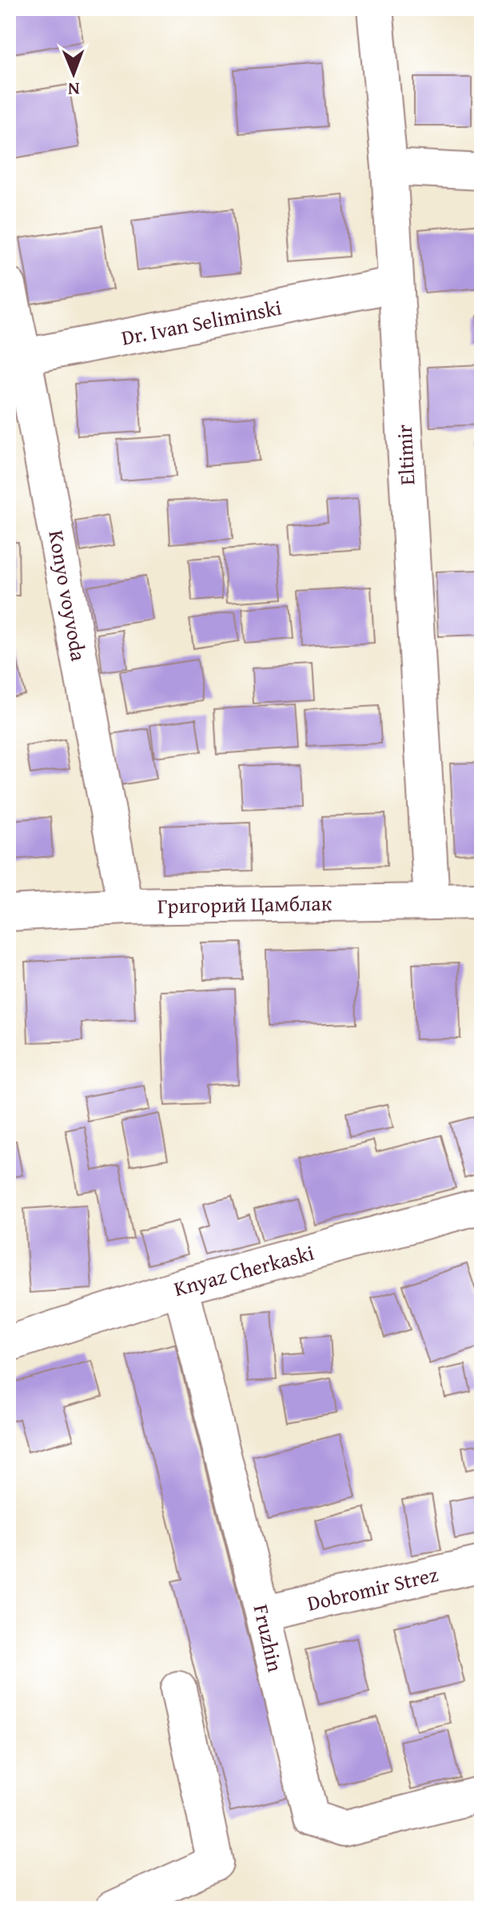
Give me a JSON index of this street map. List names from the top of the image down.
{
  "streets": {
    "street": [
      "Dr. Ivan Seliminski",
      "Eltimir",
      "Konyo voyvoda",
      "Григорий Цамблак",
      "Knyaz Cherkaski",
      "Dobromir Strez",
      "Fruzhin"
    ]
  },
  "crossings": [
    ["Dr. Ivan Seliminski", "Eltimir"],
    ["Dr. Ivan Seliminski", "Konyo voyvoda"],
    ["Eltimir", "Григорий Цамблак"],
    ["Konyo voyvoda", "Григорий Цамблак"],
    ["Knyaz Cherkaski", "Fruzhin"],
    ["Dobromir Strez", "Fruzhin"]
  ],
  "north": "bottom"
}
